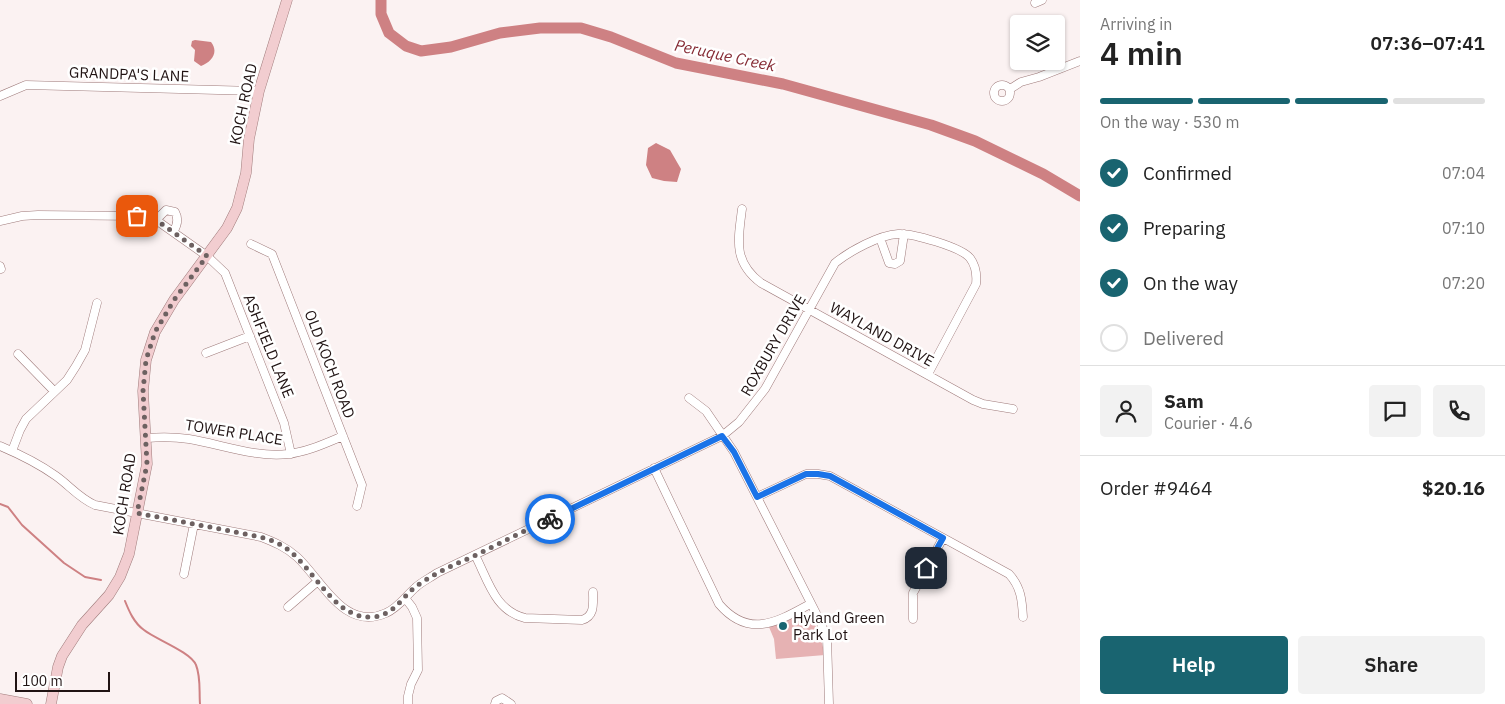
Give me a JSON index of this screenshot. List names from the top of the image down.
{
  "streets": {
    "street": [
      "GRANDPA'S LANE",
      "KOCH ROAD",
      "WAYLAND DRIVE",
      "ROXBURY DRIVE",
      "ASHFIELD LANE",
      "OLD KOCH ROAD",
      "TOWER PLACE"
    ]
  },
  "crossings": [
    ["GRANDPA'S LANE", "KOCH ROAD"],
    ["KOCH ROAD", "ROXBURY DRIVE"],
    ["KOCH ROAD", "ASHFIELD LANE"],
    ["KOCH ROAD", "TOWER PLACE"],
    ["WAYLAND DRIVE", "ROXBURY DRIVE"],
    ["ASHFIELD LANE", "TOWER PLACE"],
    ["OLD KOCH ROAD", "TOWER PLACE"]
  ],
  "water": ["Peruque Creek"],
  "places": ["Hyland Green Park Lot"],
  "scale_bar": "100 m",
  "page": {
    "heading": ["4 min", "Arriving in", "07:36–07:41"],
    "panel": [
      "Sam",
      "Courier · 4.6",
      "Order #9464",
      "$20.16"
    ],
    "bar": "On the way · 530 m",
    "list": [
      ["Confirmed", "07:04"],
      ["Preparing", "07:10"],
      ["On the way", "07:20"],
      "Delivered"
    ],
    "buttons": ["Help", "Share"],
    "scale": "100 m"
  }
}
